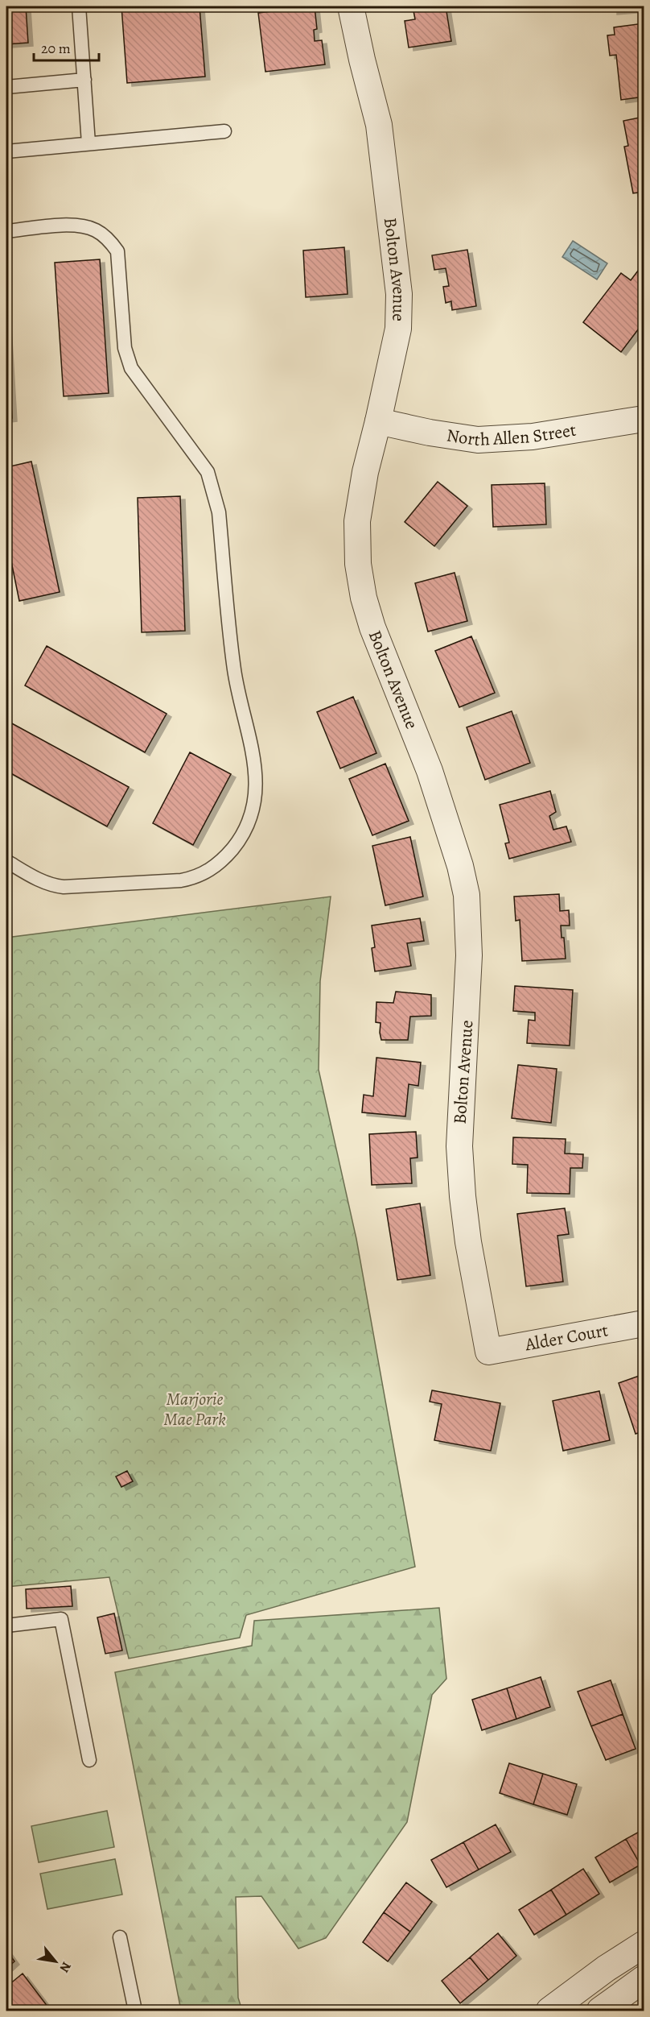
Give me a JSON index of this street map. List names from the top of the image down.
{
  "streets": {
    "street": ["Bolton Avenue", "North Allen Street", "Alder Court"]
  },
  "crossings": [
    ["Bolton Avenue", "North Allen Street"],
    ["Bolton Avenue", "Alder Court"]
  ],
  "parks": ["Marjorie Mae Park"],
  "scale_bar": "20 m",
  "north": "bottom right"
}
